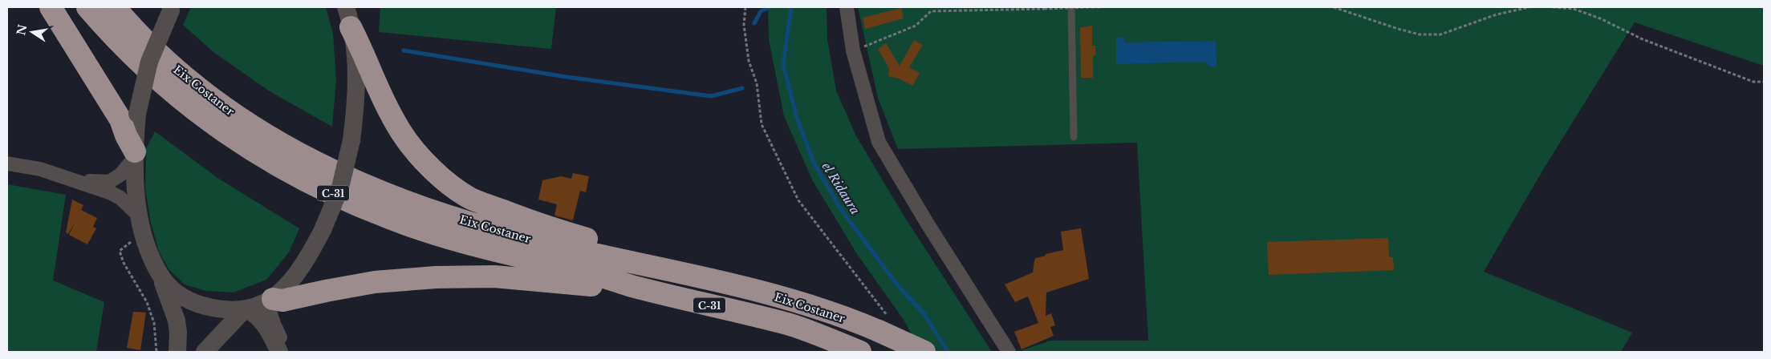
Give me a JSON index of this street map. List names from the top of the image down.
{
  "streets": {
    "highway": ["Eix Costaner", "C-31"]
  },
  "water": ["el Ridaura"],
  "north": "left"
}
